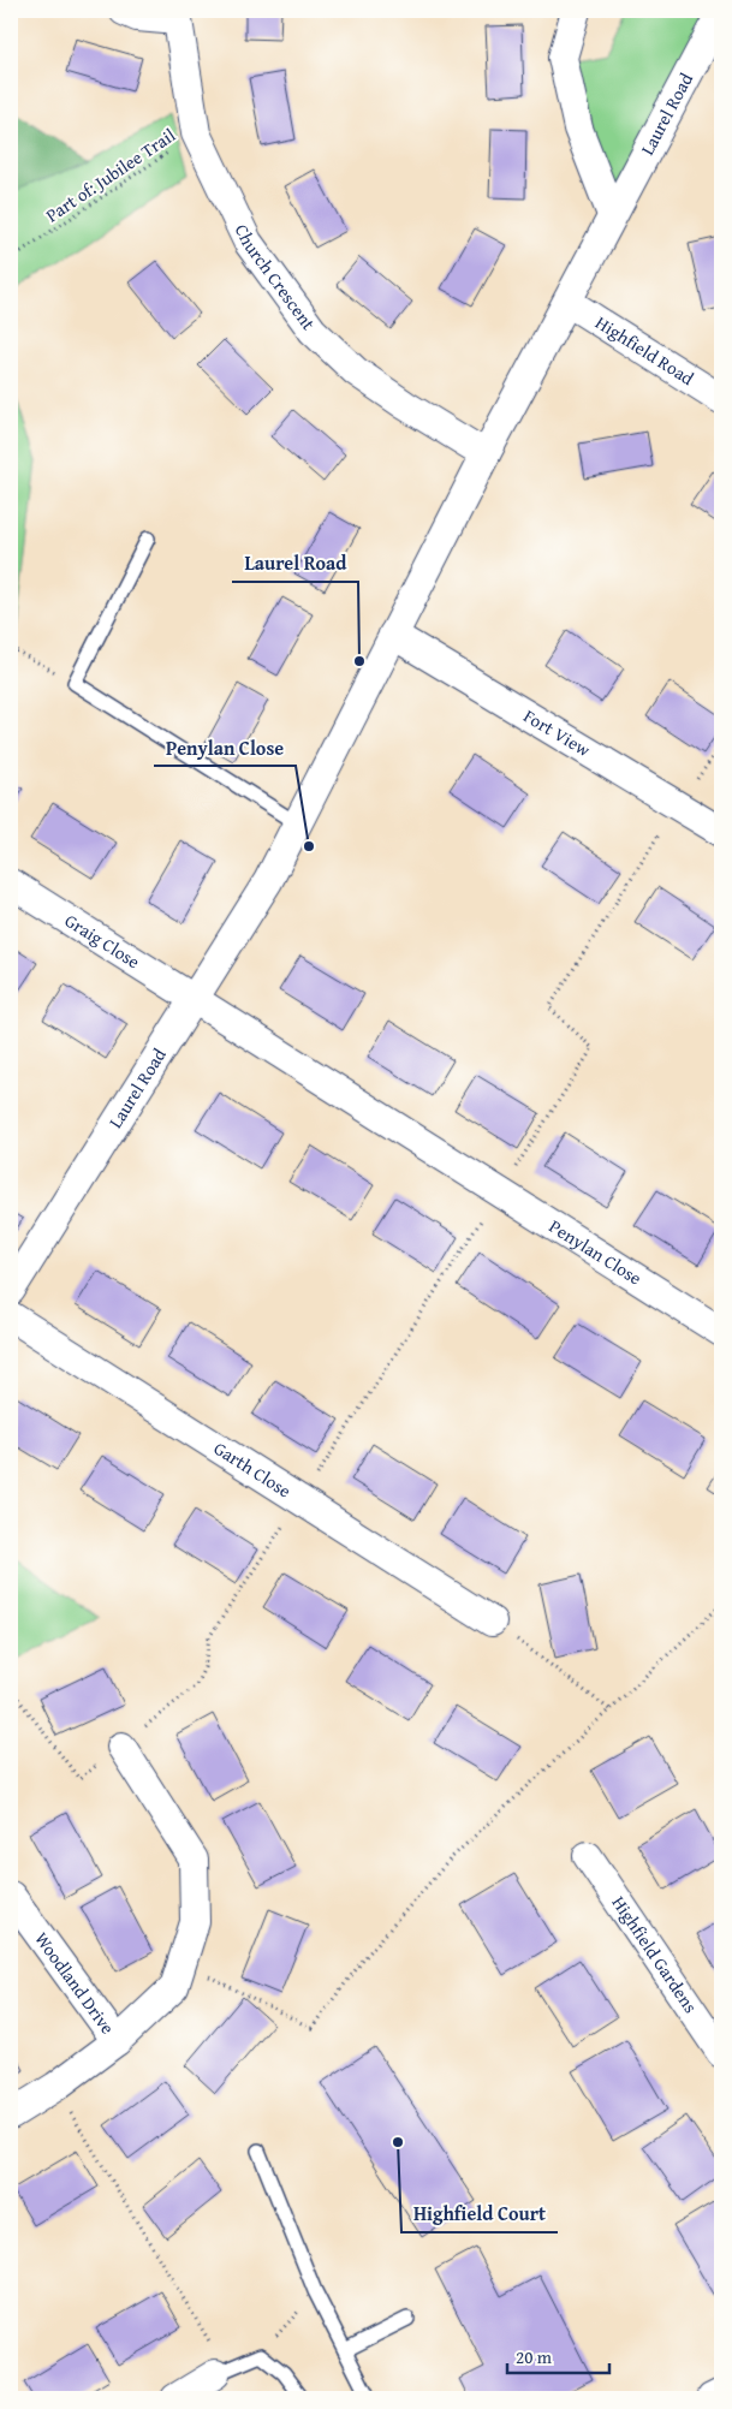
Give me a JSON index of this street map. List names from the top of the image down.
{
  "streets": {
    "street": [
      "Laurel Road",
      "Church Crescent",
      "Highfield Road",
      "Fort View",
      "Graig Close",
      "Penylan Close",
      "Garth Close",
      "Highfield Gardens",
      "Woodland Drive"
    ],
    "path": ["Part of: Jubilee Trail"]
  },
  "crossings": [
    ["Laurel Road", "Church Crescent"],
    ["Laurel Road", "Highfield Road"],
    ["Laurel Road", "Fort View"],
    ["Laurel Road", "Graig Close"],
    ["Laurel Road", "Penylan Close"],
    ["Part of: Jubilee Trail", "Church Crescent"],
    ["Graig Close", "Penylan Close"]
  ],
  "places": ["Laurel Road", "Penylan Close", "Highfield Court"],
  "scale_bar": "20 m"
}
